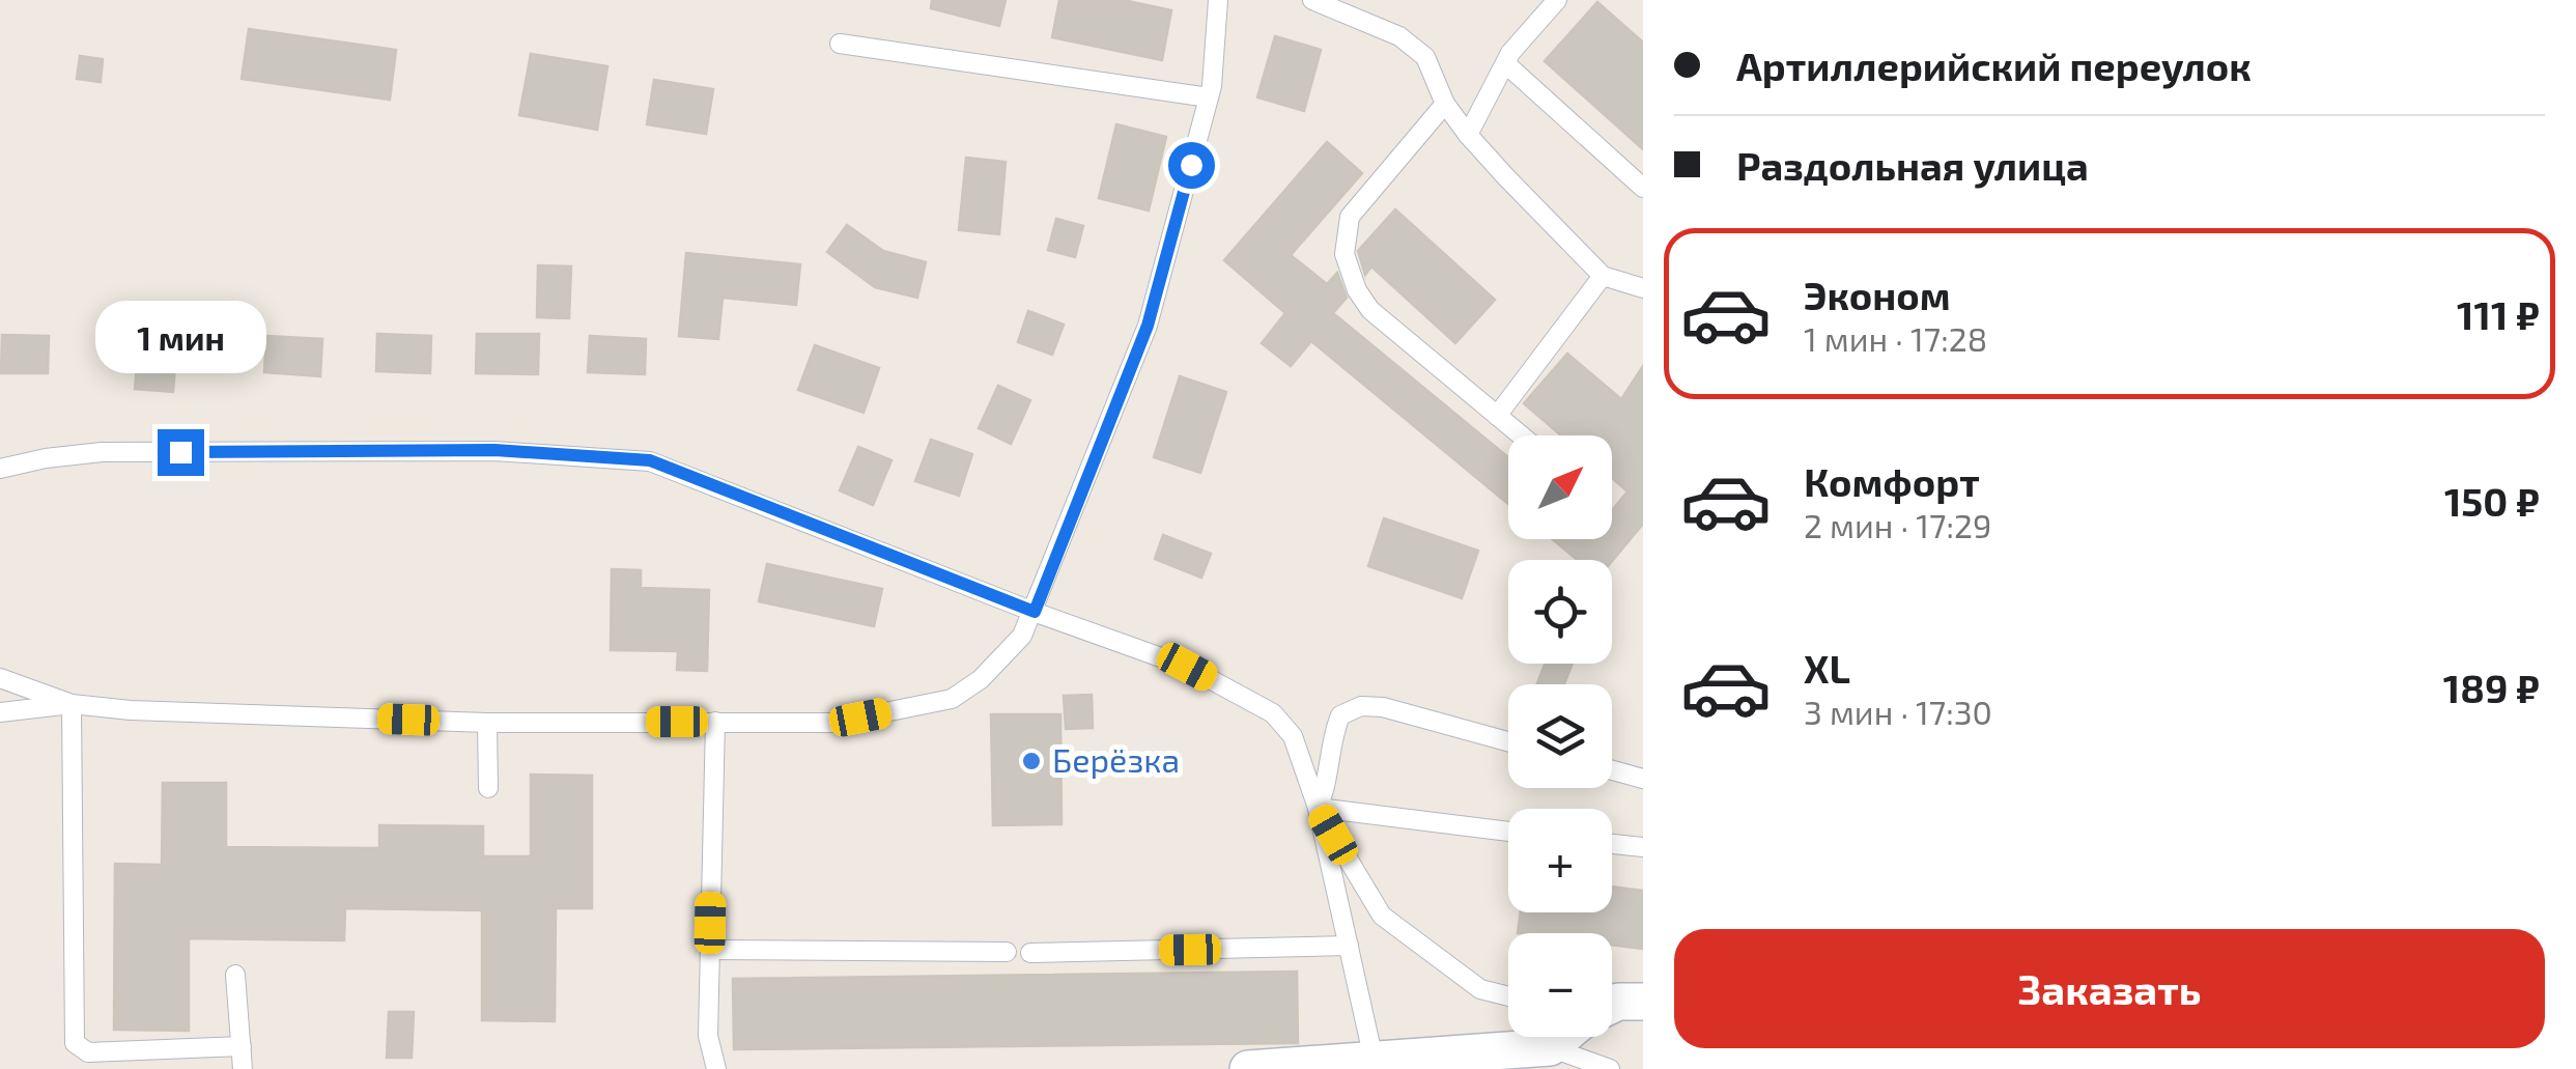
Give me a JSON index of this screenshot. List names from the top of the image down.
{
  "places": ["Берёзка"],
  "north": "top right",
  "page": {
    "banner": ["Артиллерийский переулок", "Раздольная улица"],
    "list": [
      {
        "name": "Эконом",
        "note": "1 мин · 17:28",
        "value": "111 ₽"
      },
      {
        "name": "Комфорт",
        "note": "2 мин · 17:29",
        "value": "150 ₽"
      },
      {
        "name": "XL",
        "note": "3 мин · 17:30",
        "value": "189 ₽"
      }
    ],
    "bubble": "1 мин",
    "map_buttons": ["+", "−"],
    "buttons": "Заказать"
  }
}
